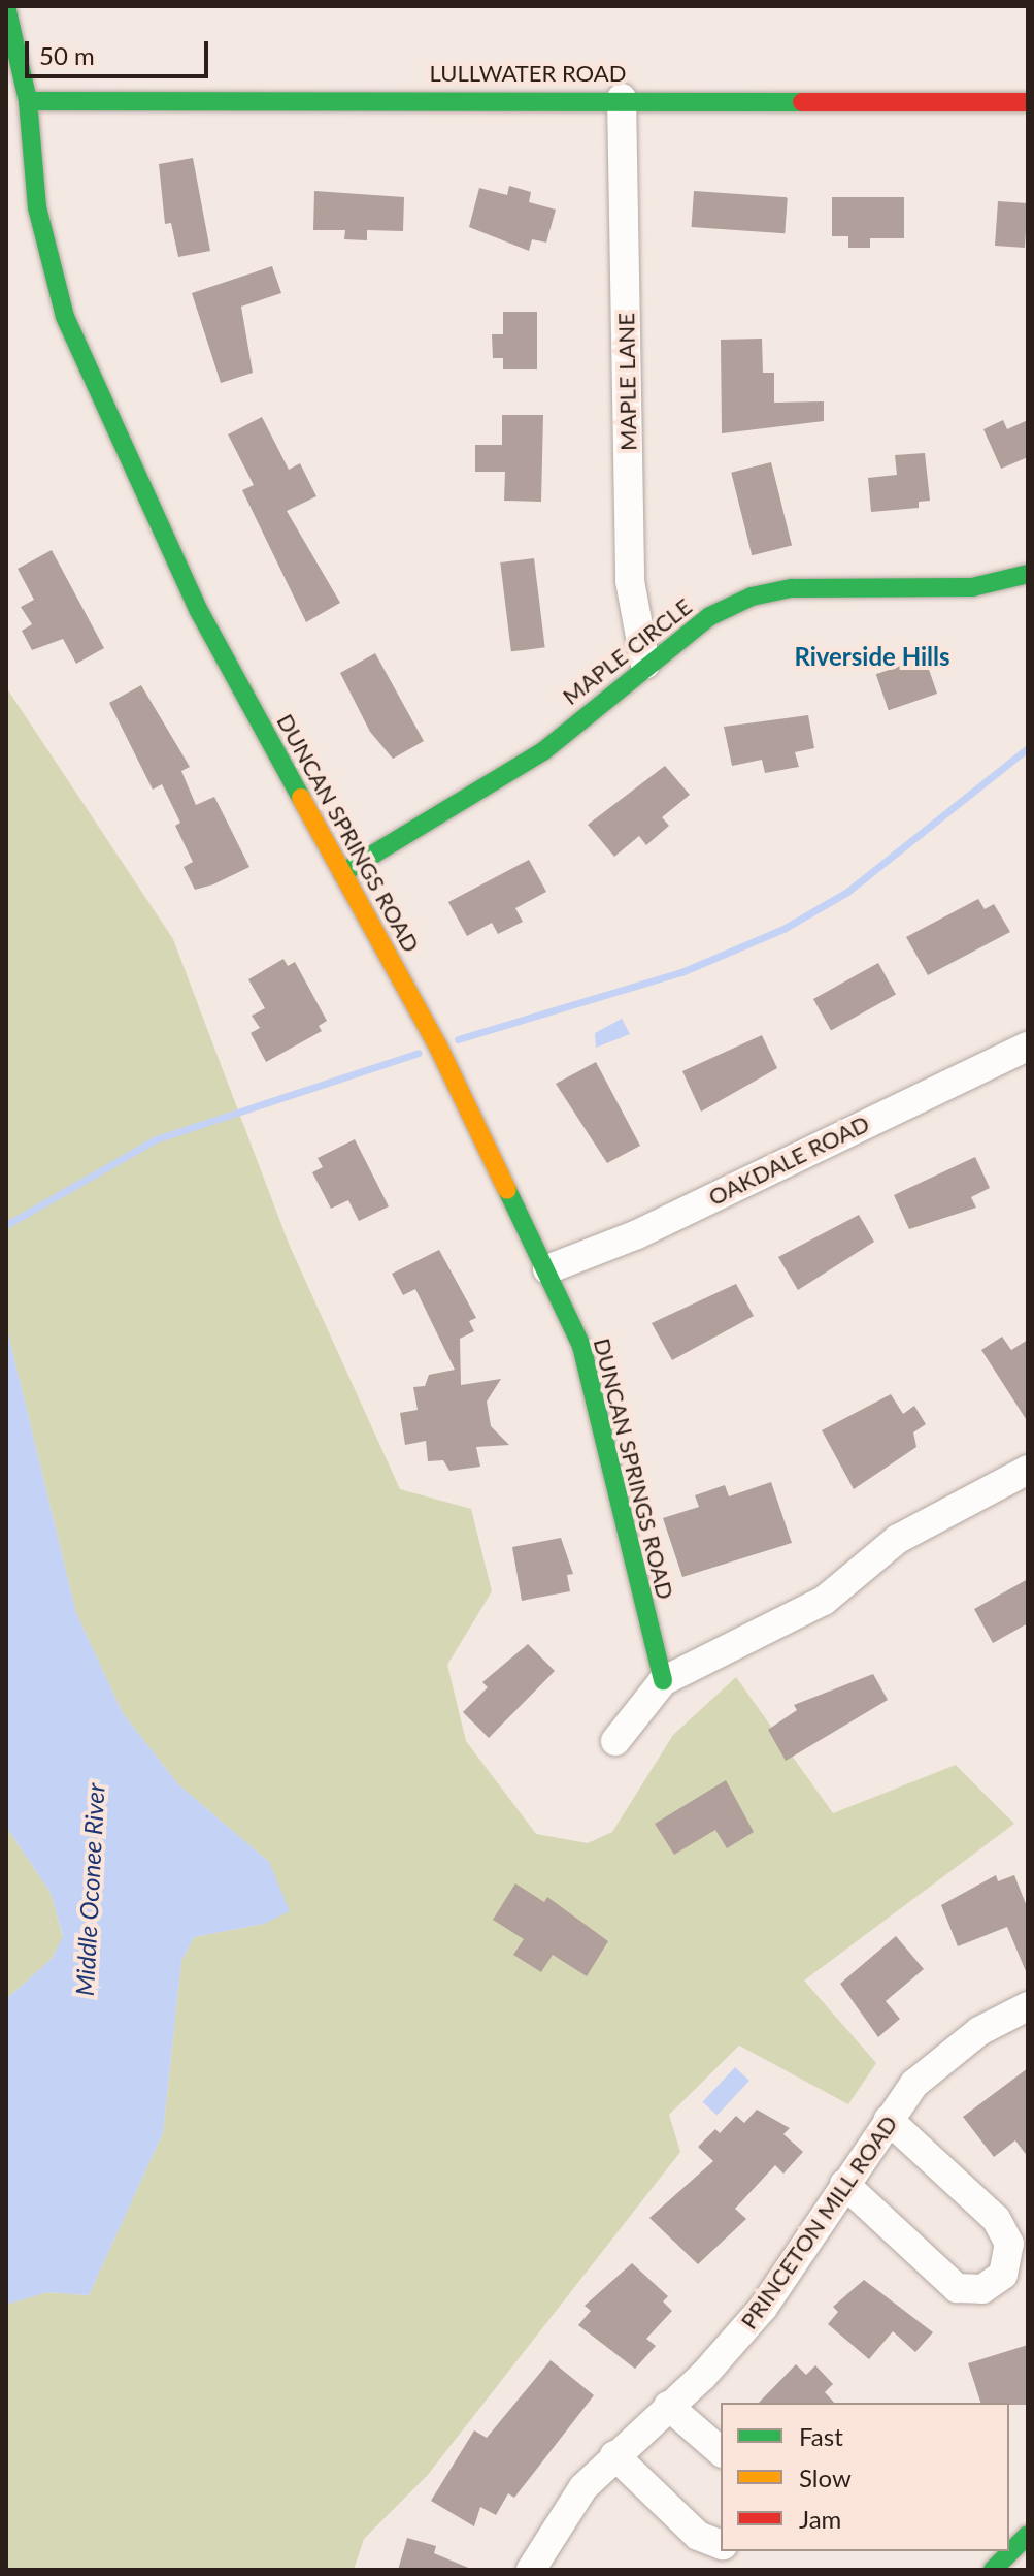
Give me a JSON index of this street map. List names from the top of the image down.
{
  "streets": {
    "street": [
      "LULLWATER ROAD",
      "MAPLE LANE",
      "MAPLE CIRCLE",
      "DUNCAN SPRINGS ROAD",
      "OAKDALE ROAD",
      "PRINCETON MILL ROAD"
    ]
  },
  "crossings": [
    ["LULLWATER ROAD", "MAPLE LANE"],
    ["LULLWATER ROAD", "DUNCAN SPRINGS ROAD"],
    ["MAPLE LANE", "MAPLE CIRCLE"],
    ["MAPLE CIRCLE", "DUNCAN SPRINGS ROAD"],
    ["DUNCAN SPRINGS ROAD", "OAKDALE ROAD"]
  ],
  "districts": ["Riverside Hills"],
  "water": ["Middle Oconee River"],
  "legend": ["Fast", "Slow", "Jam"],
  "scale_bar": "50 m"
}
